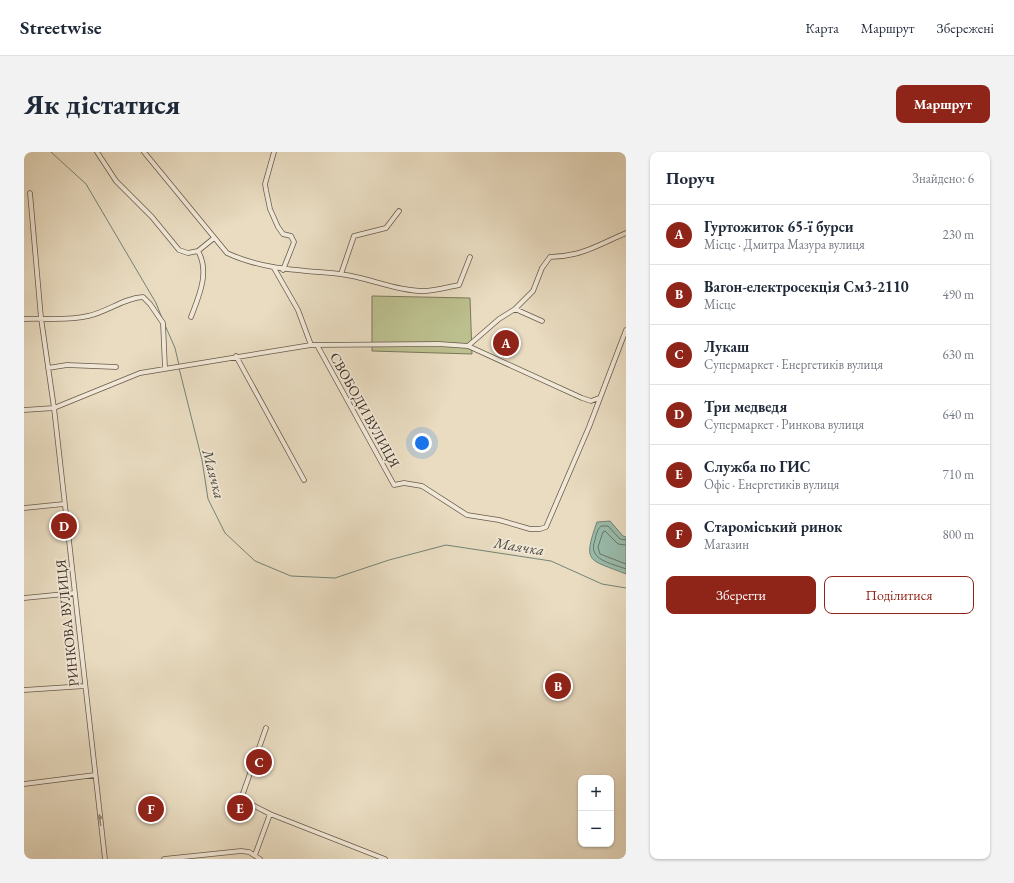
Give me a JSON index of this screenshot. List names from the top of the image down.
{
  "streets": {
    "street": ["СВОБОДИ ВУЛИЦЯ", "РИНКОВА ВУЛИЦЯ"]
  },
  "water": ["Маячка"],
  "page": {
    "header": "Streetwise",
    "nav": ["Карта", "Маршрут", "Збережені"],
    "buttons": [
      "Маршрут",
      ["Зберегти", "Поділитися"]
    ],
    "title": "Як дістатися",
    "heading": ["Поруч", "Знайдено: 6"],
    "list": [
      {
        "mark": "A",
        "name": "Гуртожиток 65-ї бурси",
        "note": "Місце · Дмитра Мазура вулиця",
        "value": "230 m"
      },
      {
        "mark": "B",
        "name": "Вагон-електросекція См3-2110",
        "note": "Місце",
        "value": "490 m"
      },
      {
        "mark": "C",
        "name": "Лукаш",
        "note": "Супермаркет · Енергетиків вулиця",
        "value": "630 m"
      },
      {
        "mark": "D",
        "name": "Три медведя",
        "note": "Супермаркет · Ринкова вулиця",
        "value": "640 m"
      },
      {
        "mark": "E",
        "name": "Служба по ГИС",
        "note": "Офіс · Енергетиків вулиця",
        "value": "710 m"
      },
      {
        "mark": "F",
        "name": "Староміський ринок",
        "note": "Магазин",
        "value": "800 m"
      }
    ],
    "pins": [
      "A",
      "D",
      "B",
      "C",
      "E",
      "F"
    ],
    "map_buttons": ["+", "−"]
  }
}
